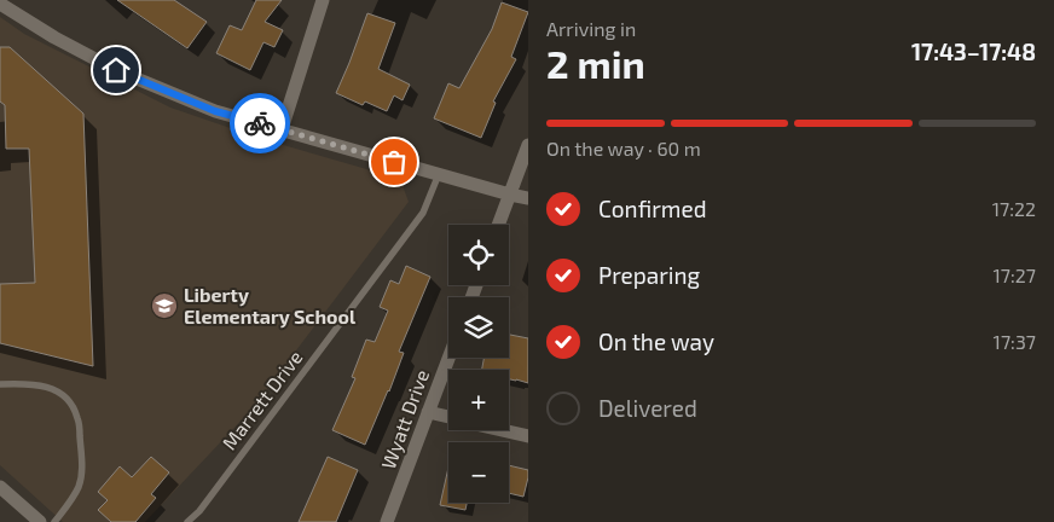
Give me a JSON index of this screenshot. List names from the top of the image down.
{
  "streets": {
    "street": ["Wyatt Drive"],
    "lane": ["Marrett Drive"]
  },
  "places": {
    "school or university": ["Liberty Elementary School"]
  },
  "page": {
    "heading": ["2 min", "Arriving in", "17:43–17:48"],
    "bar": "On the way · 60 m",
    "list": [
      ["Confirmed", "17:22"],
      ["Preparing", "17:27"],
      ["On the way", "17:37"],
      "Delivered"
    ],
    "map_buttons": ["+", "−"]
  }
}
